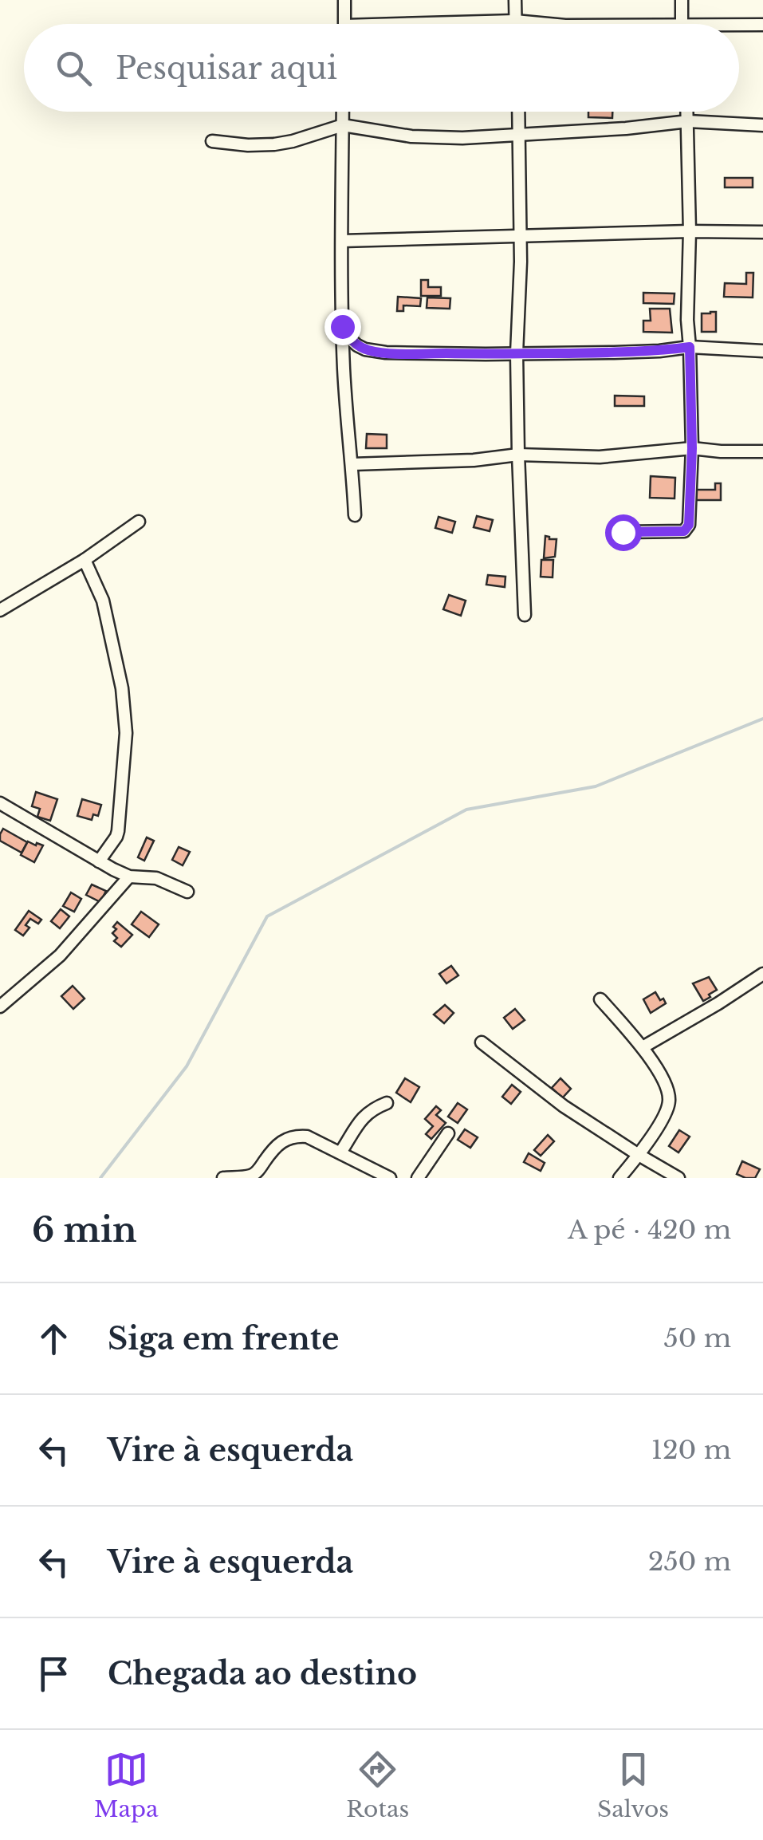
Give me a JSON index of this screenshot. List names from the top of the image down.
{
  "page": {
    "search": "Pesquisar aqui",
    "heading": ["6 min", "A pé · 420 m"],
    "list": [
      ["Siga em frente", "50 m"],
      ["Vire à esquerda", "120 m"],
      ["Vire à esquerda", "250 m"],
      "Chegada ao destino"
    ],
    "nav": ["Mapa", "Rotas", "Salvos"]
  }
}
